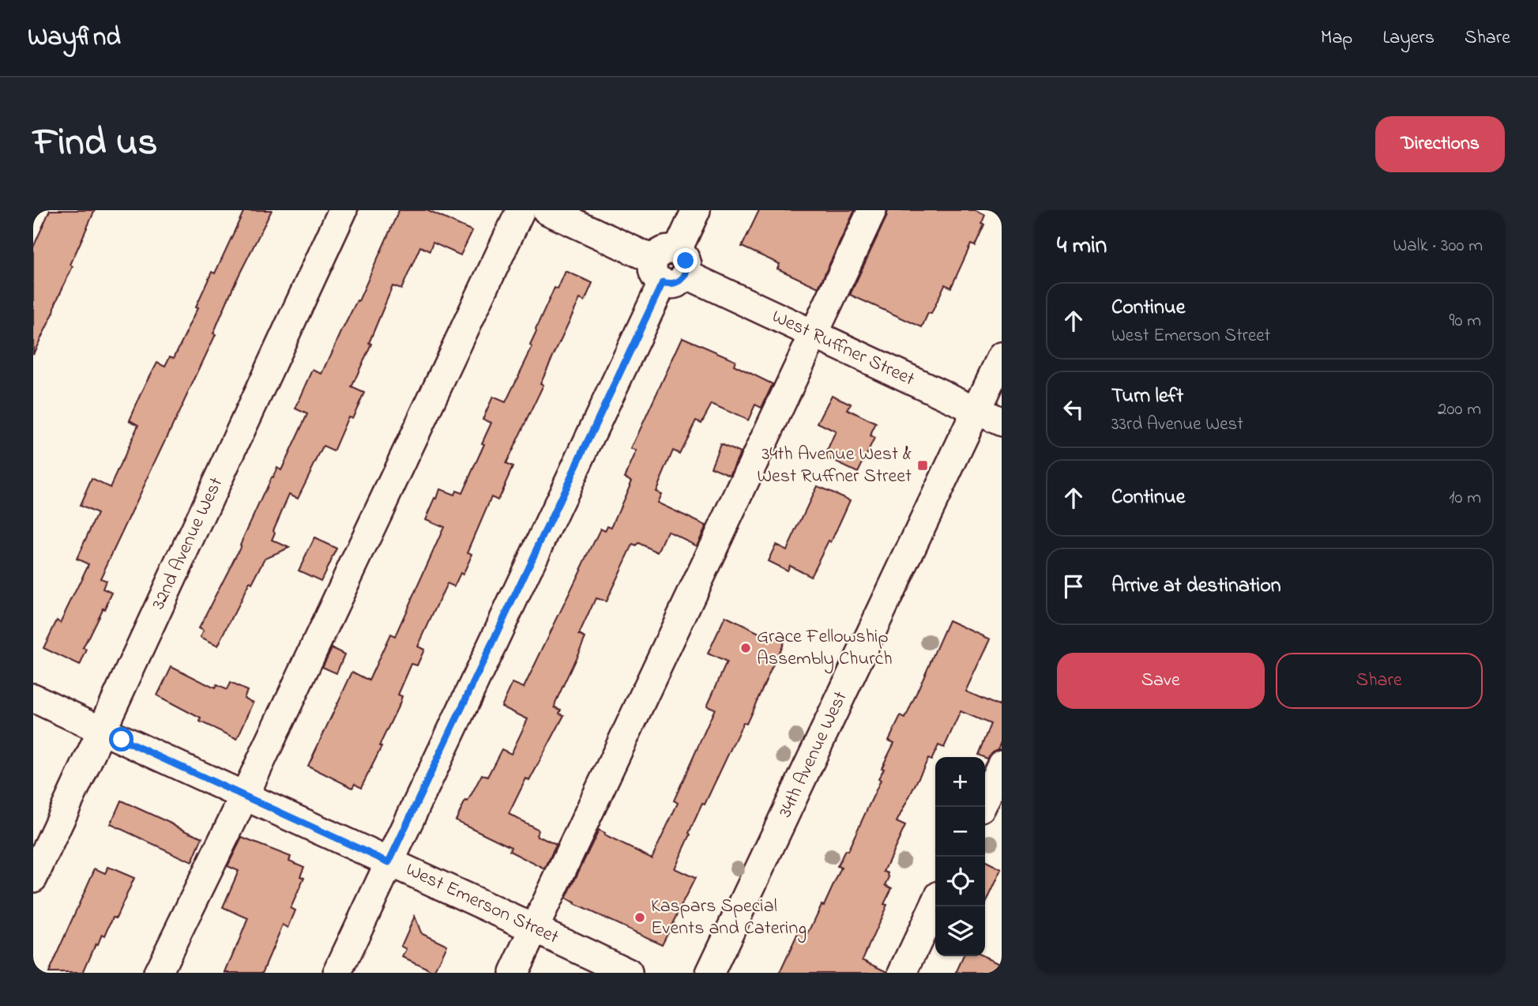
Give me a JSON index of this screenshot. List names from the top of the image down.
{
  "streets": {
    "street": [
      "West Ruffner Street",
      "32nd Avenue West",
      "34th Avenue West",
      "West Emerson Street"
    ]
  },
  "crossings": [
    ["West Ruffner Street", "34th Avenue West"],
    ["32nd Avenue West", "West Emerson Street"]
  ],
  "places": {
    "transit": ["34th Avenue West & West Ruffner Street"],
    "other": ["Grace Fellowship Assembly Church", "Kaspars Special Events and Catering"]
  },
  "page": {
    "header": "Wayfind",
    "nav": ["Map", "Layers", "Share"],
    "title": "Find us",
    "buttons": [
      "Directions",
      ["Save", "Share"]
    ],
    "heading": ["4 min", "Walk · 300 m"],
    "list": [
      ["Continue", "West Emerson Street", "90 m"],
      ["Turn left", "33rd Avenue West", "200 m"],
      ["Continue", "10 m"],
      "Arrive at destination"
    ],
    "map_buttons": ["+", "−"]
  }
}
